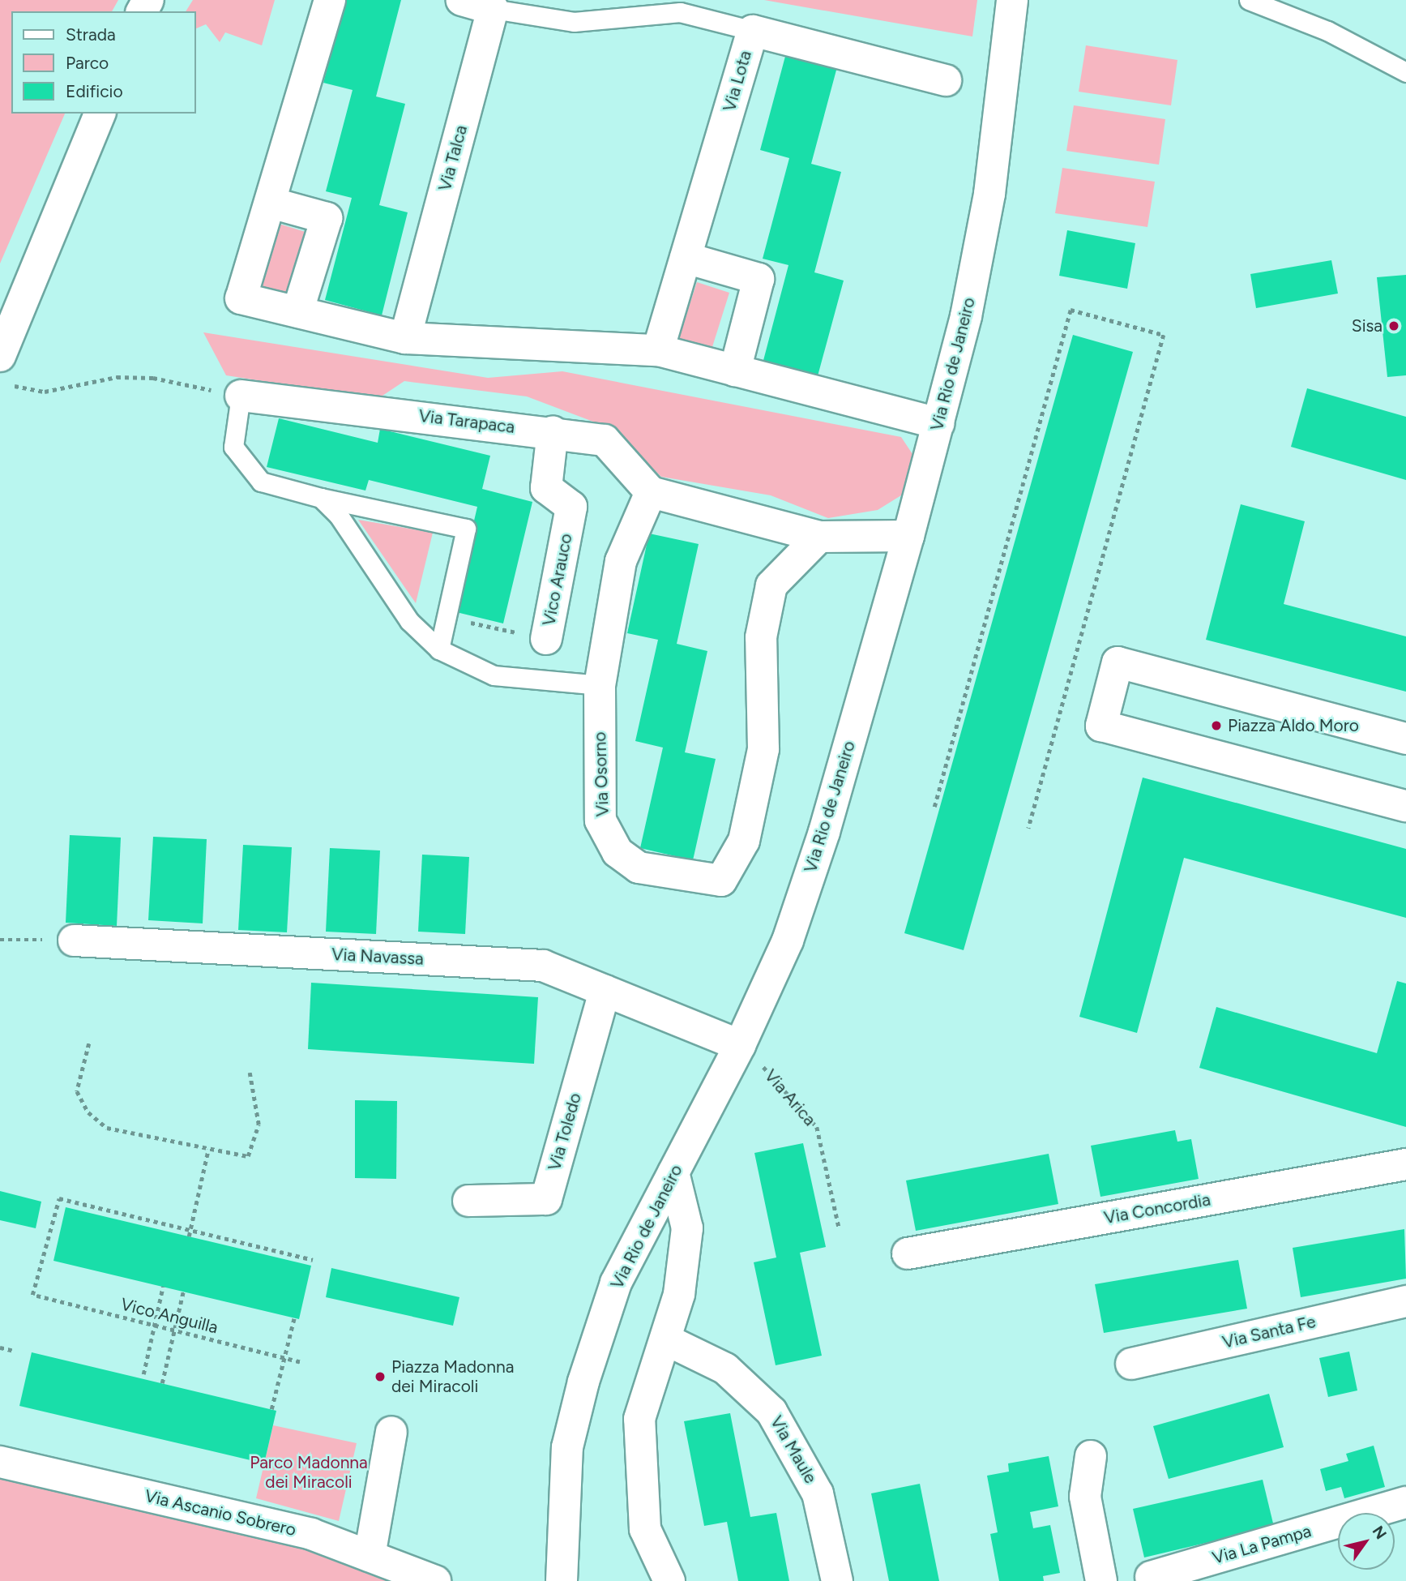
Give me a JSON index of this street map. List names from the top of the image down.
{
  "streets": {
    "street": [
      "Via Lota",
      "Via Talca",
      "Via Rio de Janeiro",
      "Via Tarapaca",
      "Vico Arauco",
      "Via Osorno",
      "Via Navassa",
      "Via Toledo",
      "Via Concordia",
      "Via Santa Fe",
      "Via Maule",
      "Via Ascanio Sobrero",
      "Via La Pampa"
    ],
    "path": ["Via Arica", "Vico Anguilla"]
  },
  "crossings": [
    ["Via Rio de Janeiro", "Via Navassa"],
    ["Via Rio de Janeiro", "Via Arica"],
    ["Via Tarapaca", "Vico Arauco"],
    ["Via Tarapaca", "Via Osorno"],
    ["Via Navassa", "Via Arica"],
    ["Via Navassa", "Via Toledo"]
  ],
  "parks": ["Parco Madonna dei Miracoli"],
  "places": ["Sisa", "Piazza Aldo Moro", "Piazza Madonna dei Miracoli"],
  "legend": ["Strada", "Parco", "Edificio"],
  "north": "top right"
}
